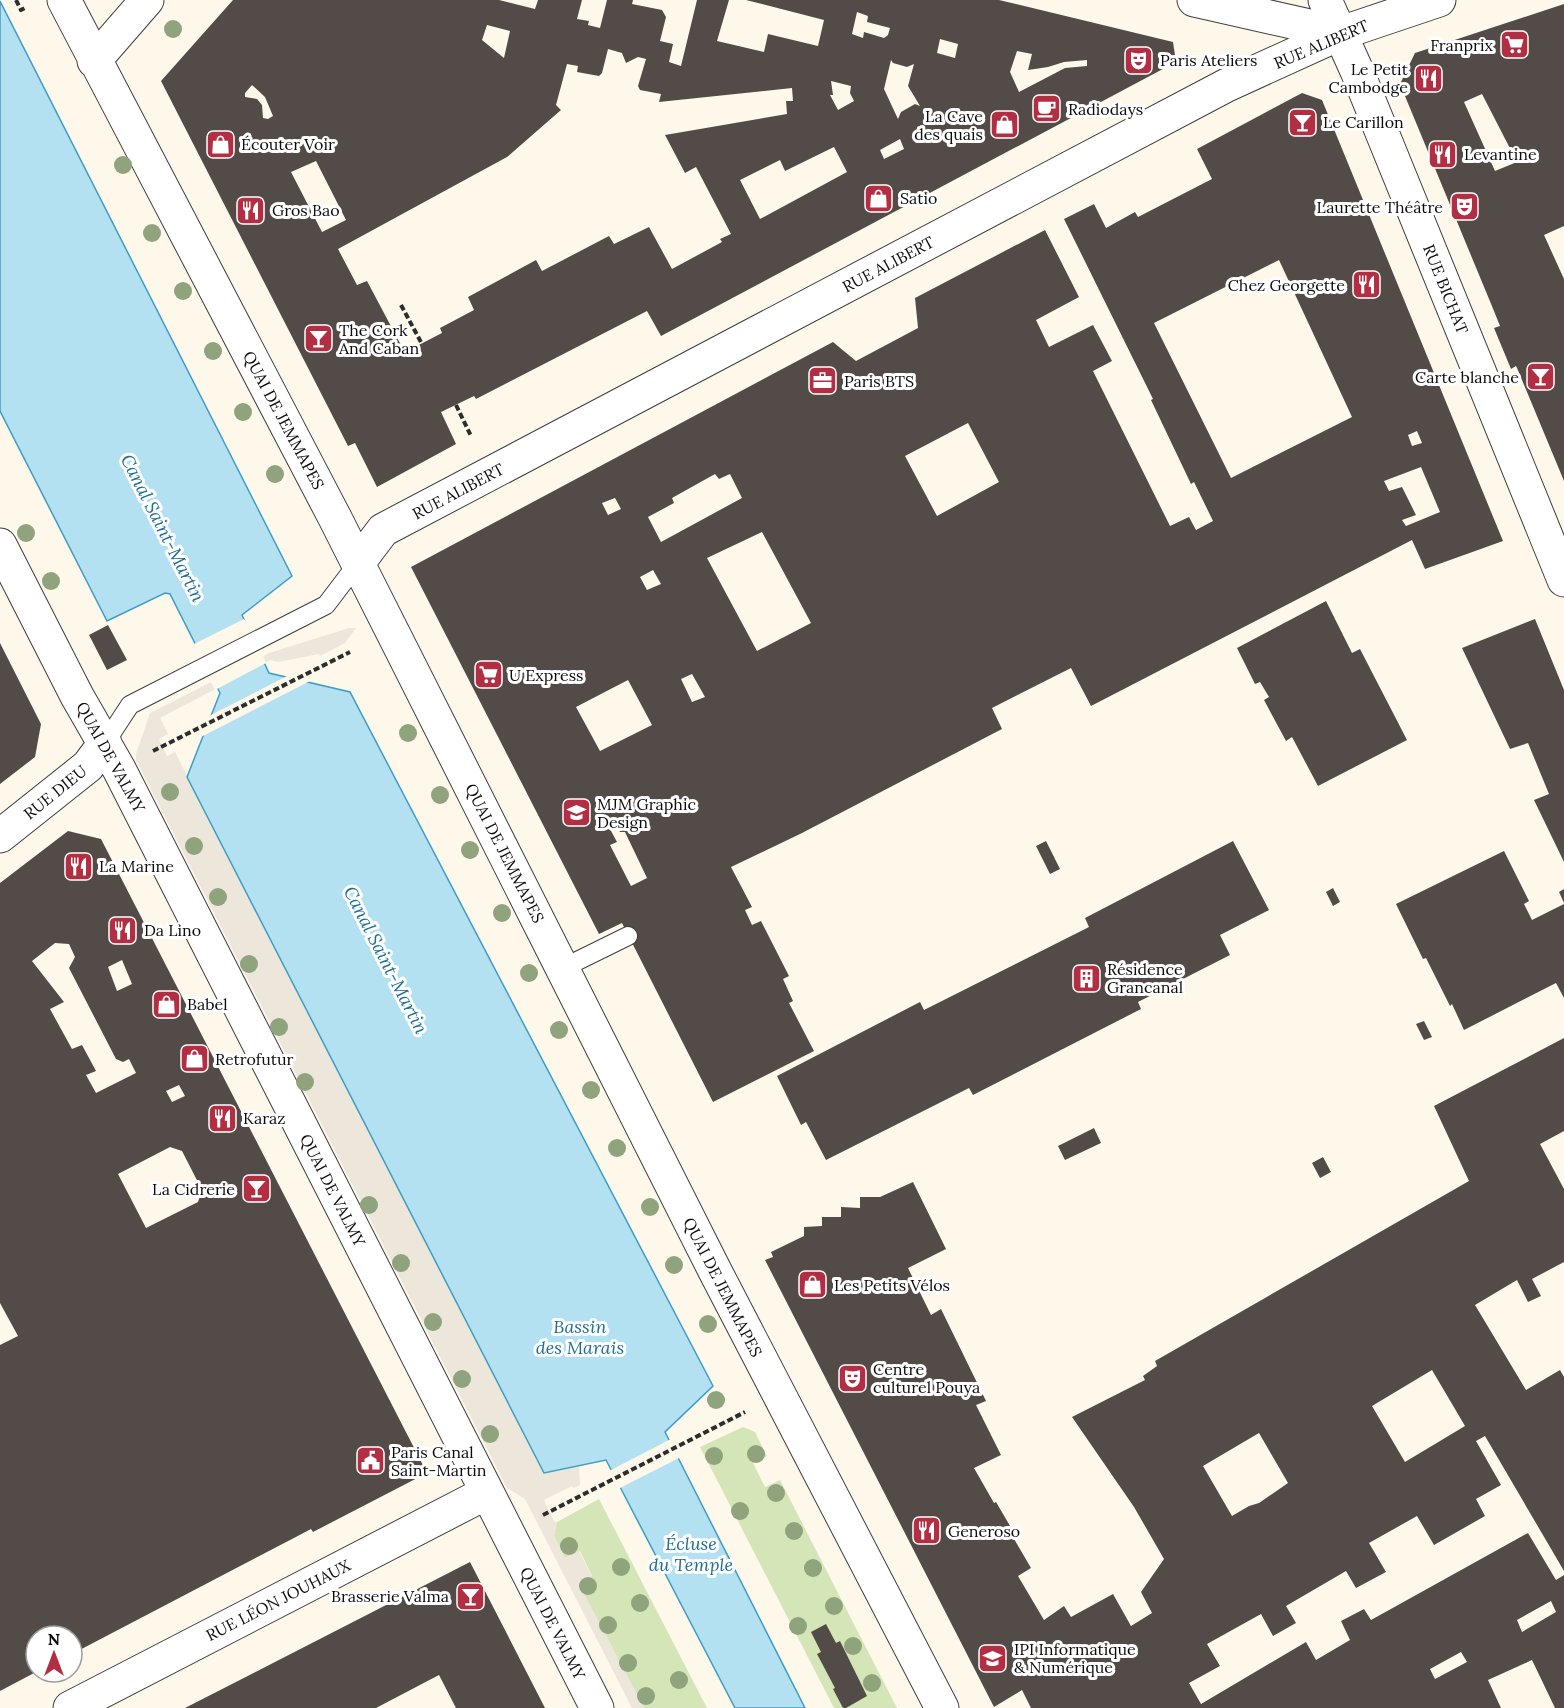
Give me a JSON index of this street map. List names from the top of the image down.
{
  "streets": {
    "street": [
      "RUE ALIBERT",
      "RUE BICHAT",
      "QUAI DE JEMMAPES",
      "QUAI DE VALMY",
      "RUE DIEU",
      "RUE LÉON JOUHAUX"
    ]
  },
  "crossings": [
    ["RUE ALIBERT", "RUE BICHAT"],
    ["RUE ALIBERT", "QUAI DE JEMMAPES"],
    ["QUAI DE VALMY", "RUE DIEU"],
    ["QUAI DE VALMY", "RUE LÉON JOUHAUX"]
  ],
  "water": ["Canal Saint-Martin", "Bassin des Marais", "Écluse du Temple"],
  "places": {
    "supermarket": ["Franprix", "U Express"],
    "theatre": ["Paris Ateliers", "Laurette Théâtre", "Centre culturel Pouya"],
    "restaurant": [
      "Le Petit Cambodge",
      "Levantine",
      "Gros Bao",
      "Chez Georgette",
      "La Marine",
      "Da Lino",
      "Karaz",
      "Generoso"
    ],
    "cafe": ["Radiodays"],
    "bar": [
      "Le Carillon",
      "The Cork And Caban",
      "Carte blanche",
      "La Cidrerie",
      "Brasserie Valma"
    ],
    "shop": [
      "La Cave des quais",
      "Écouter Voir",
      "Satio",
      "Babel",
      "Retrofutur",
      "Les Petits Vélos"
    ],
    "office": ["Paris BTS"],
    "school or university": ["MJM Graphic Design", "IPI Informatique & Numérique"],
    "building": ["Résidence Grancanal"],
    "public building": ["Paris Canal Saint-Martin"]
  },
  "north": "top"
}
